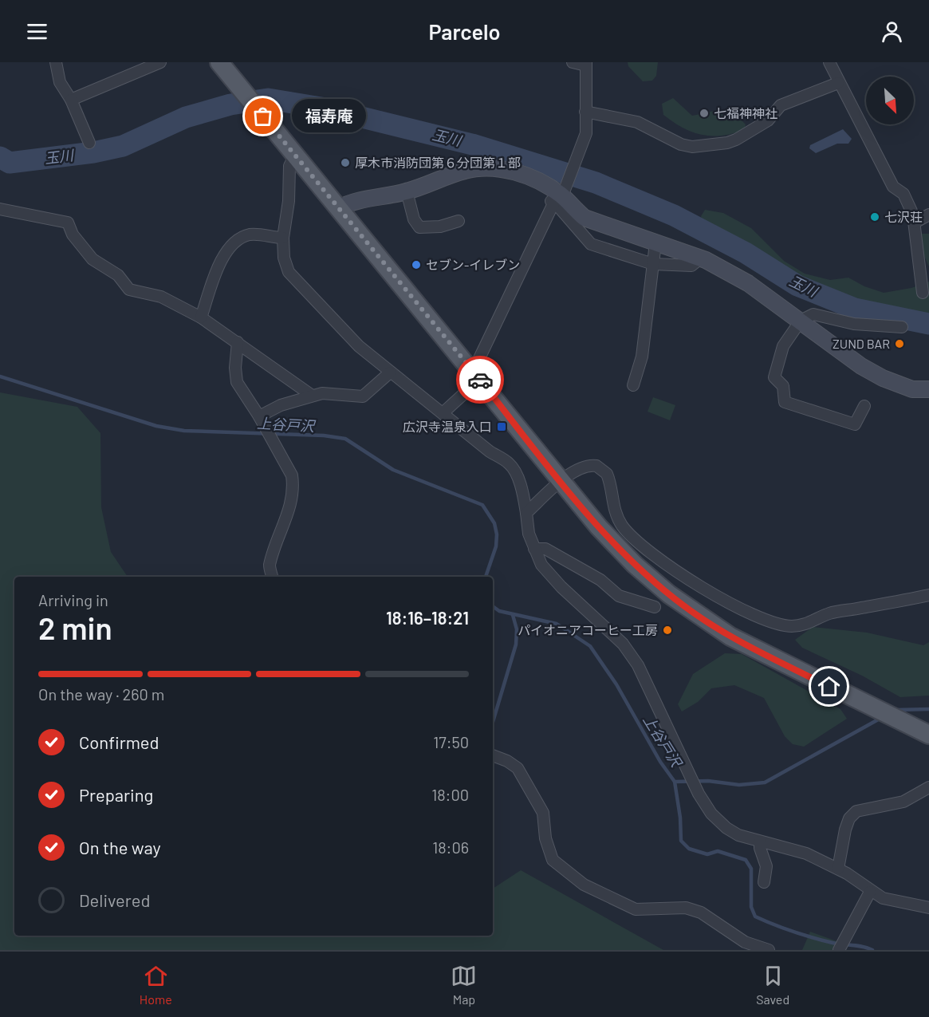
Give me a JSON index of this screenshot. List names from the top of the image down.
{
  "water": ["玉川", "上谷戸沢"],
  "places": {
    "other": [
      "七福神神社",
      "福寿庵",
      "厚木市消防団第６分団第１部",
      "七沢荘",
      "セブン-イレブン",
      "ZUND BAR",
      "パイオニアコーヒー工房"
    ],
    "transit": ["広沢寺温泉入口"]
  },
  "north": "bottom right",
  "page": {
    "header": "Parcelo",
    "bubble": "福寿庵",
    "heading": ["2 min", "Arriving in", "18:16–18:21"],
    "bar": "On the way · 260 m",
    "list": [
      ["Confirmed", "17:50"],
      ["Preparing", "18:00"],
      ["On the way", "18:06"],
      "Delivered"
    ],
    "tabs": ["Home", "Map", "Saved"]
  }
}
